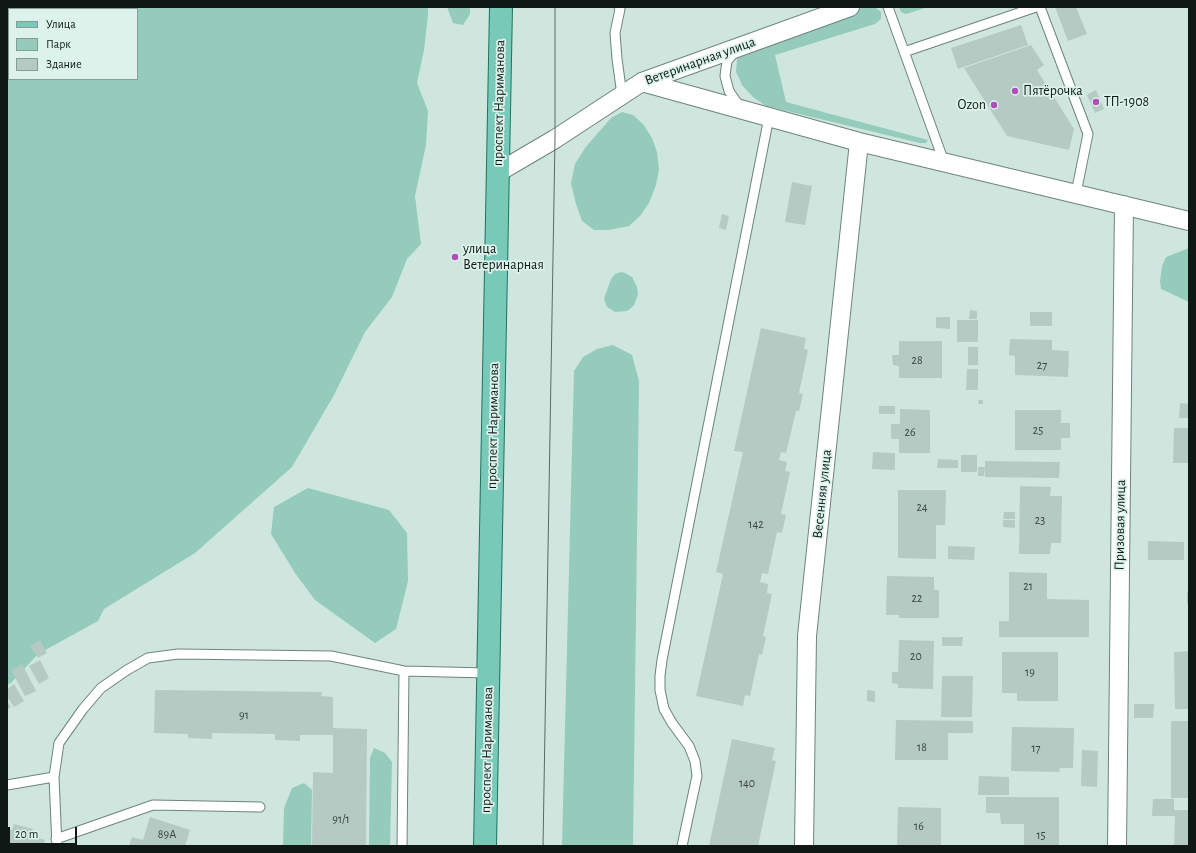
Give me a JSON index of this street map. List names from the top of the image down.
{
  "streets": {
    "main road": ["проспект Нариманова"],
    "street": ["Ветеринарная улица", "Весенняя улица", "Призовая улица"]
  },
  "crossings": [
    ["Ветеринарная улица", "проспект Нариманова"]
  ],
  "places": [
    "Пятёрочка",
    "ТП-1908",
    "Ozon",
    "улица Ветеринарная"
  ],
  "house_numbers": [
    "28",
    "27",
    "25",
    "26",
    "24",
    "23",
    "142",
    "21",
    "22",
    "20",
    "19",
    "91",
    "18",
    "17",
    "140",
    "91/1",
    "16",
    "89А",
    "15"
  ],
  "legend": ["Улица", "Парк", "Здание"],
  "scale_bar": "20 m"
}
